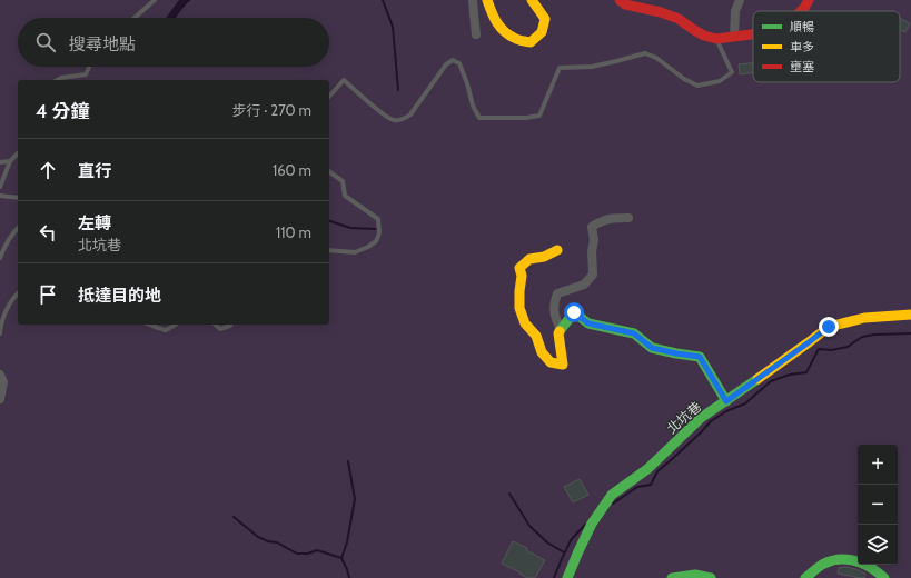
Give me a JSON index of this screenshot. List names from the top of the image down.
{
  "streets": {
    "street": ["北坑巷"]
  },
  "legend": ["順暢", "車多", "壅塞"],
  "page": {
    "search": "搜尋地點",
    "heading": ["4 分鐘", "步行 · 270 m"],
    "list": [
      ["直行", "160 m"],
      ["左轉", "北坑巷", "110 m"],
      "抵達目的地"
    ],
    "map_buttons": ["+", "−"]
  }
}
